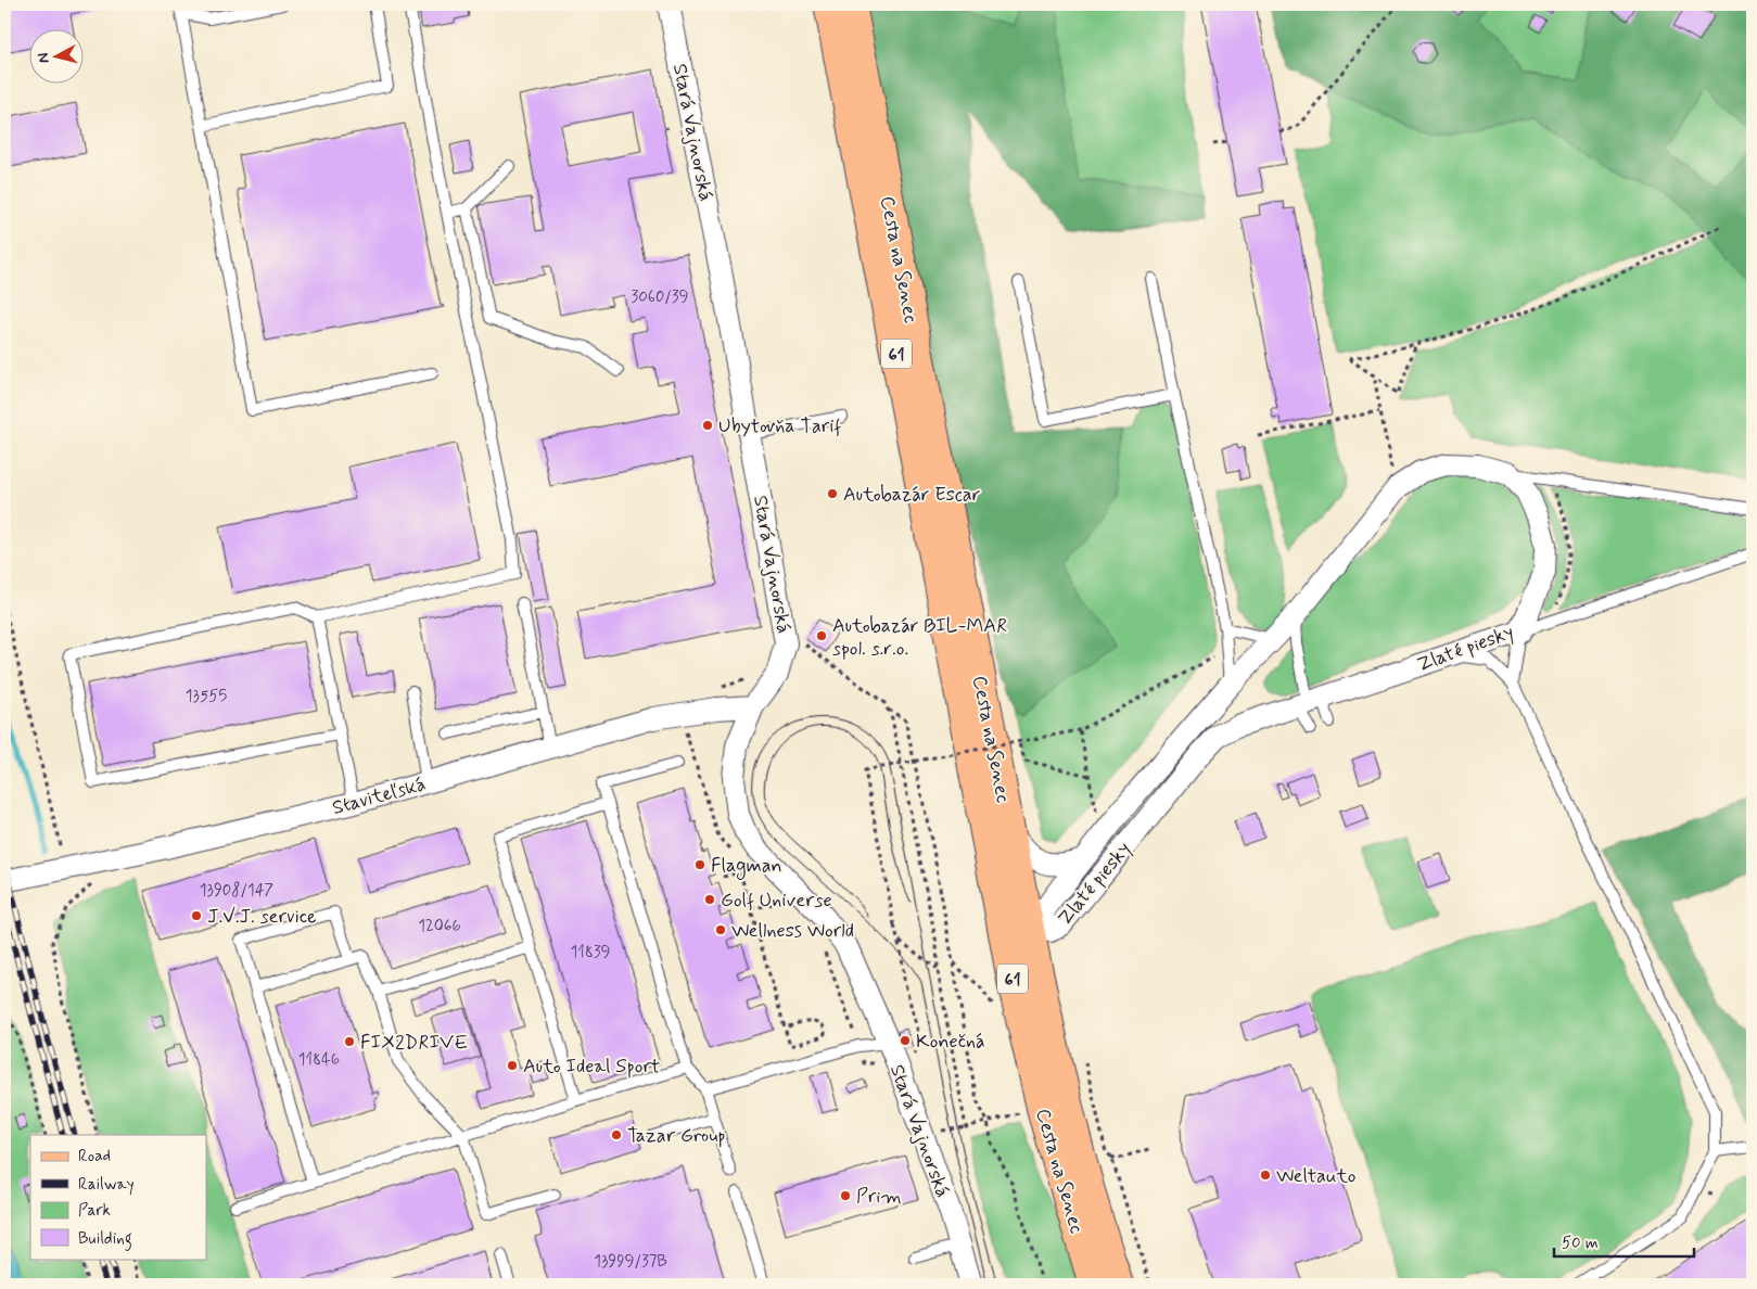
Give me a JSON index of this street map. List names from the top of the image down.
{
  "streets": {
    "main road": ["Cesta na Senec", "61"],
    "street": ["Stará Vajnorská", "Zlaté piesky", "Staviteľská"]
  },
  "crossings": [
    ["Stará Vajnorská", "Staviteľská"],
    ["Cesta na Senec", "Zlaté piesky"]
  ],
  "places": [
    "Ubytovňa Tarif",
    "Autobazár Escar",
    "Autobazár BIL-MAR spol. s.r.o.",
    "Flagman",
    "Golf Universe",
    "J.V.J. service",
    "Wellness World",
    "Konečná",
    "FIX2DRIVE",
    "Auto Ideal Sport",
    "Tazar Group",
    "Weltauto",
    "Prim"
  ],
  "house_numbers": [
    "3060/39",
    "13555",
    "13908/147",
    "12066",
    "11839",
    "11846",
    "13999/37B"
  ],
  "legend": [
    "Road",
    "Railway",
    "Park",
    "Building"
  ],
  "scale_bar": "50 m",
  "north": "left"
}
